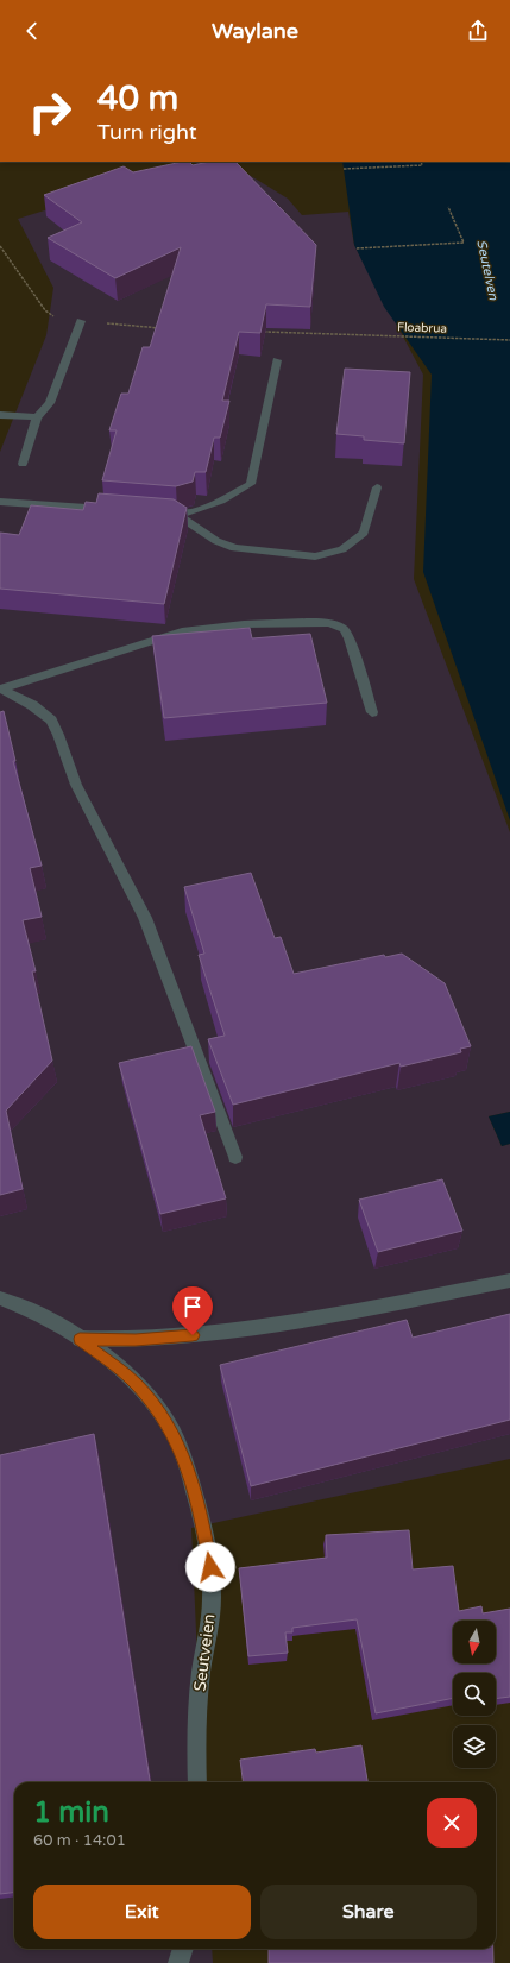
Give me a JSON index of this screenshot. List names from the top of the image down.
{
  "streets": {
    "street": ["Seutveien"],
    "path": ["Floabrua"]
  },
  "water": ["Seutelven"],
  "north": "bottom",
  "page": {
    "header": "Waylane",
    "turn": ["40 m", "Turn right"],
    "heading": ["1 min", "60 m · 14:01"],
    "buttons": ["Exit", "Share"]
  }
}
